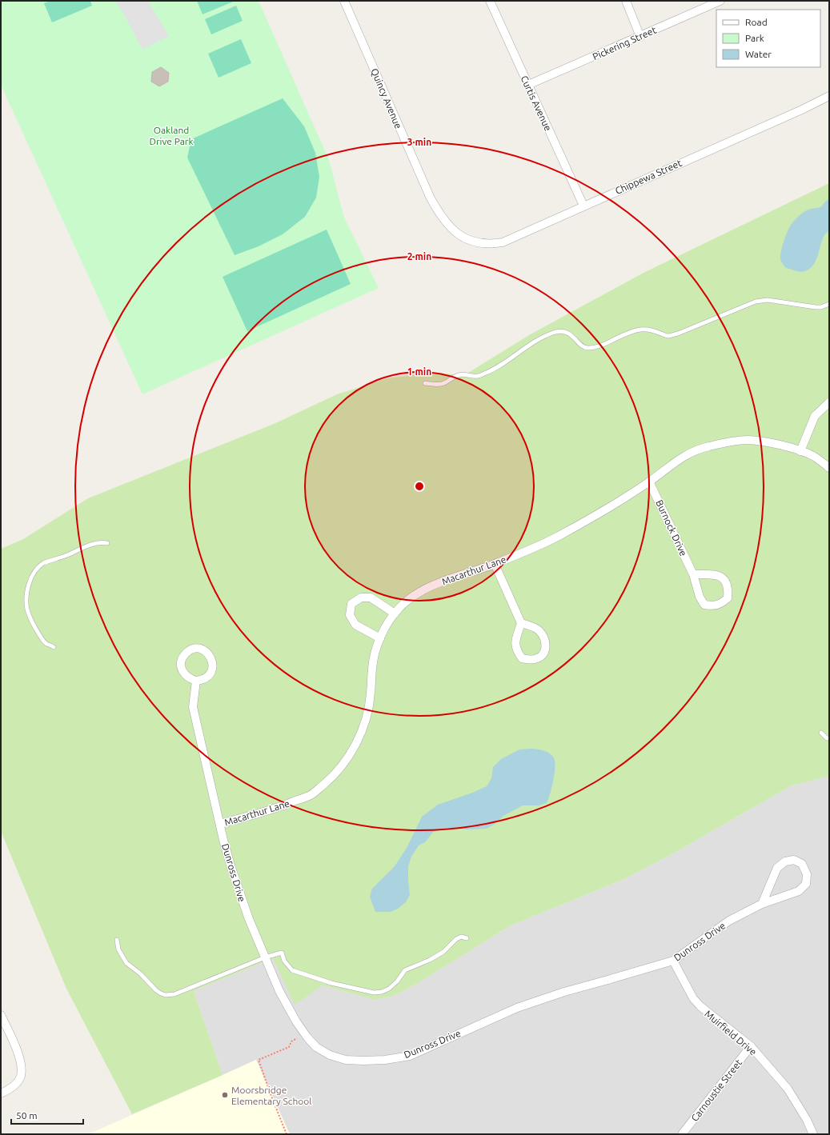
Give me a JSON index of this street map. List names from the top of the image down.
{
  "streets": {
    "street": [
      "Pickering Street",
      "Quincy Avenue",
      "Curtis Avenue",
      "Chippewa Street",
      "Burnock Drive",
      "Macarthur Lane",
      "Dunross Drive",
      "Muirfield Drive",
      "Carnoustie Street"
    ]
  },
  "crossings": [
    ["Pickering Street", "Curtis Avenue"],
    ["Quincy Avenue", "Chippewa Street"],
    ["Curtis Avenue", "Chippewa Street"],
    ["Burnock Drive", "Macarthur Lane"],
    ["Macarthur Lane", "Dunross Drive"],
    ["Dunross Drive", "Muirfield Drive"],
    ["Muirfield Drive", "Carnoustie Street"]
  ],
  "parks": ["Oakland Drive Park"],
  "places": ["Moorsbridge Elementary School"],
  "legend": ["Road", "Park", "Water"],
  "scale_bar": "50 m",
  "rings": ["3 min", "2 min", "1 min"]
}
